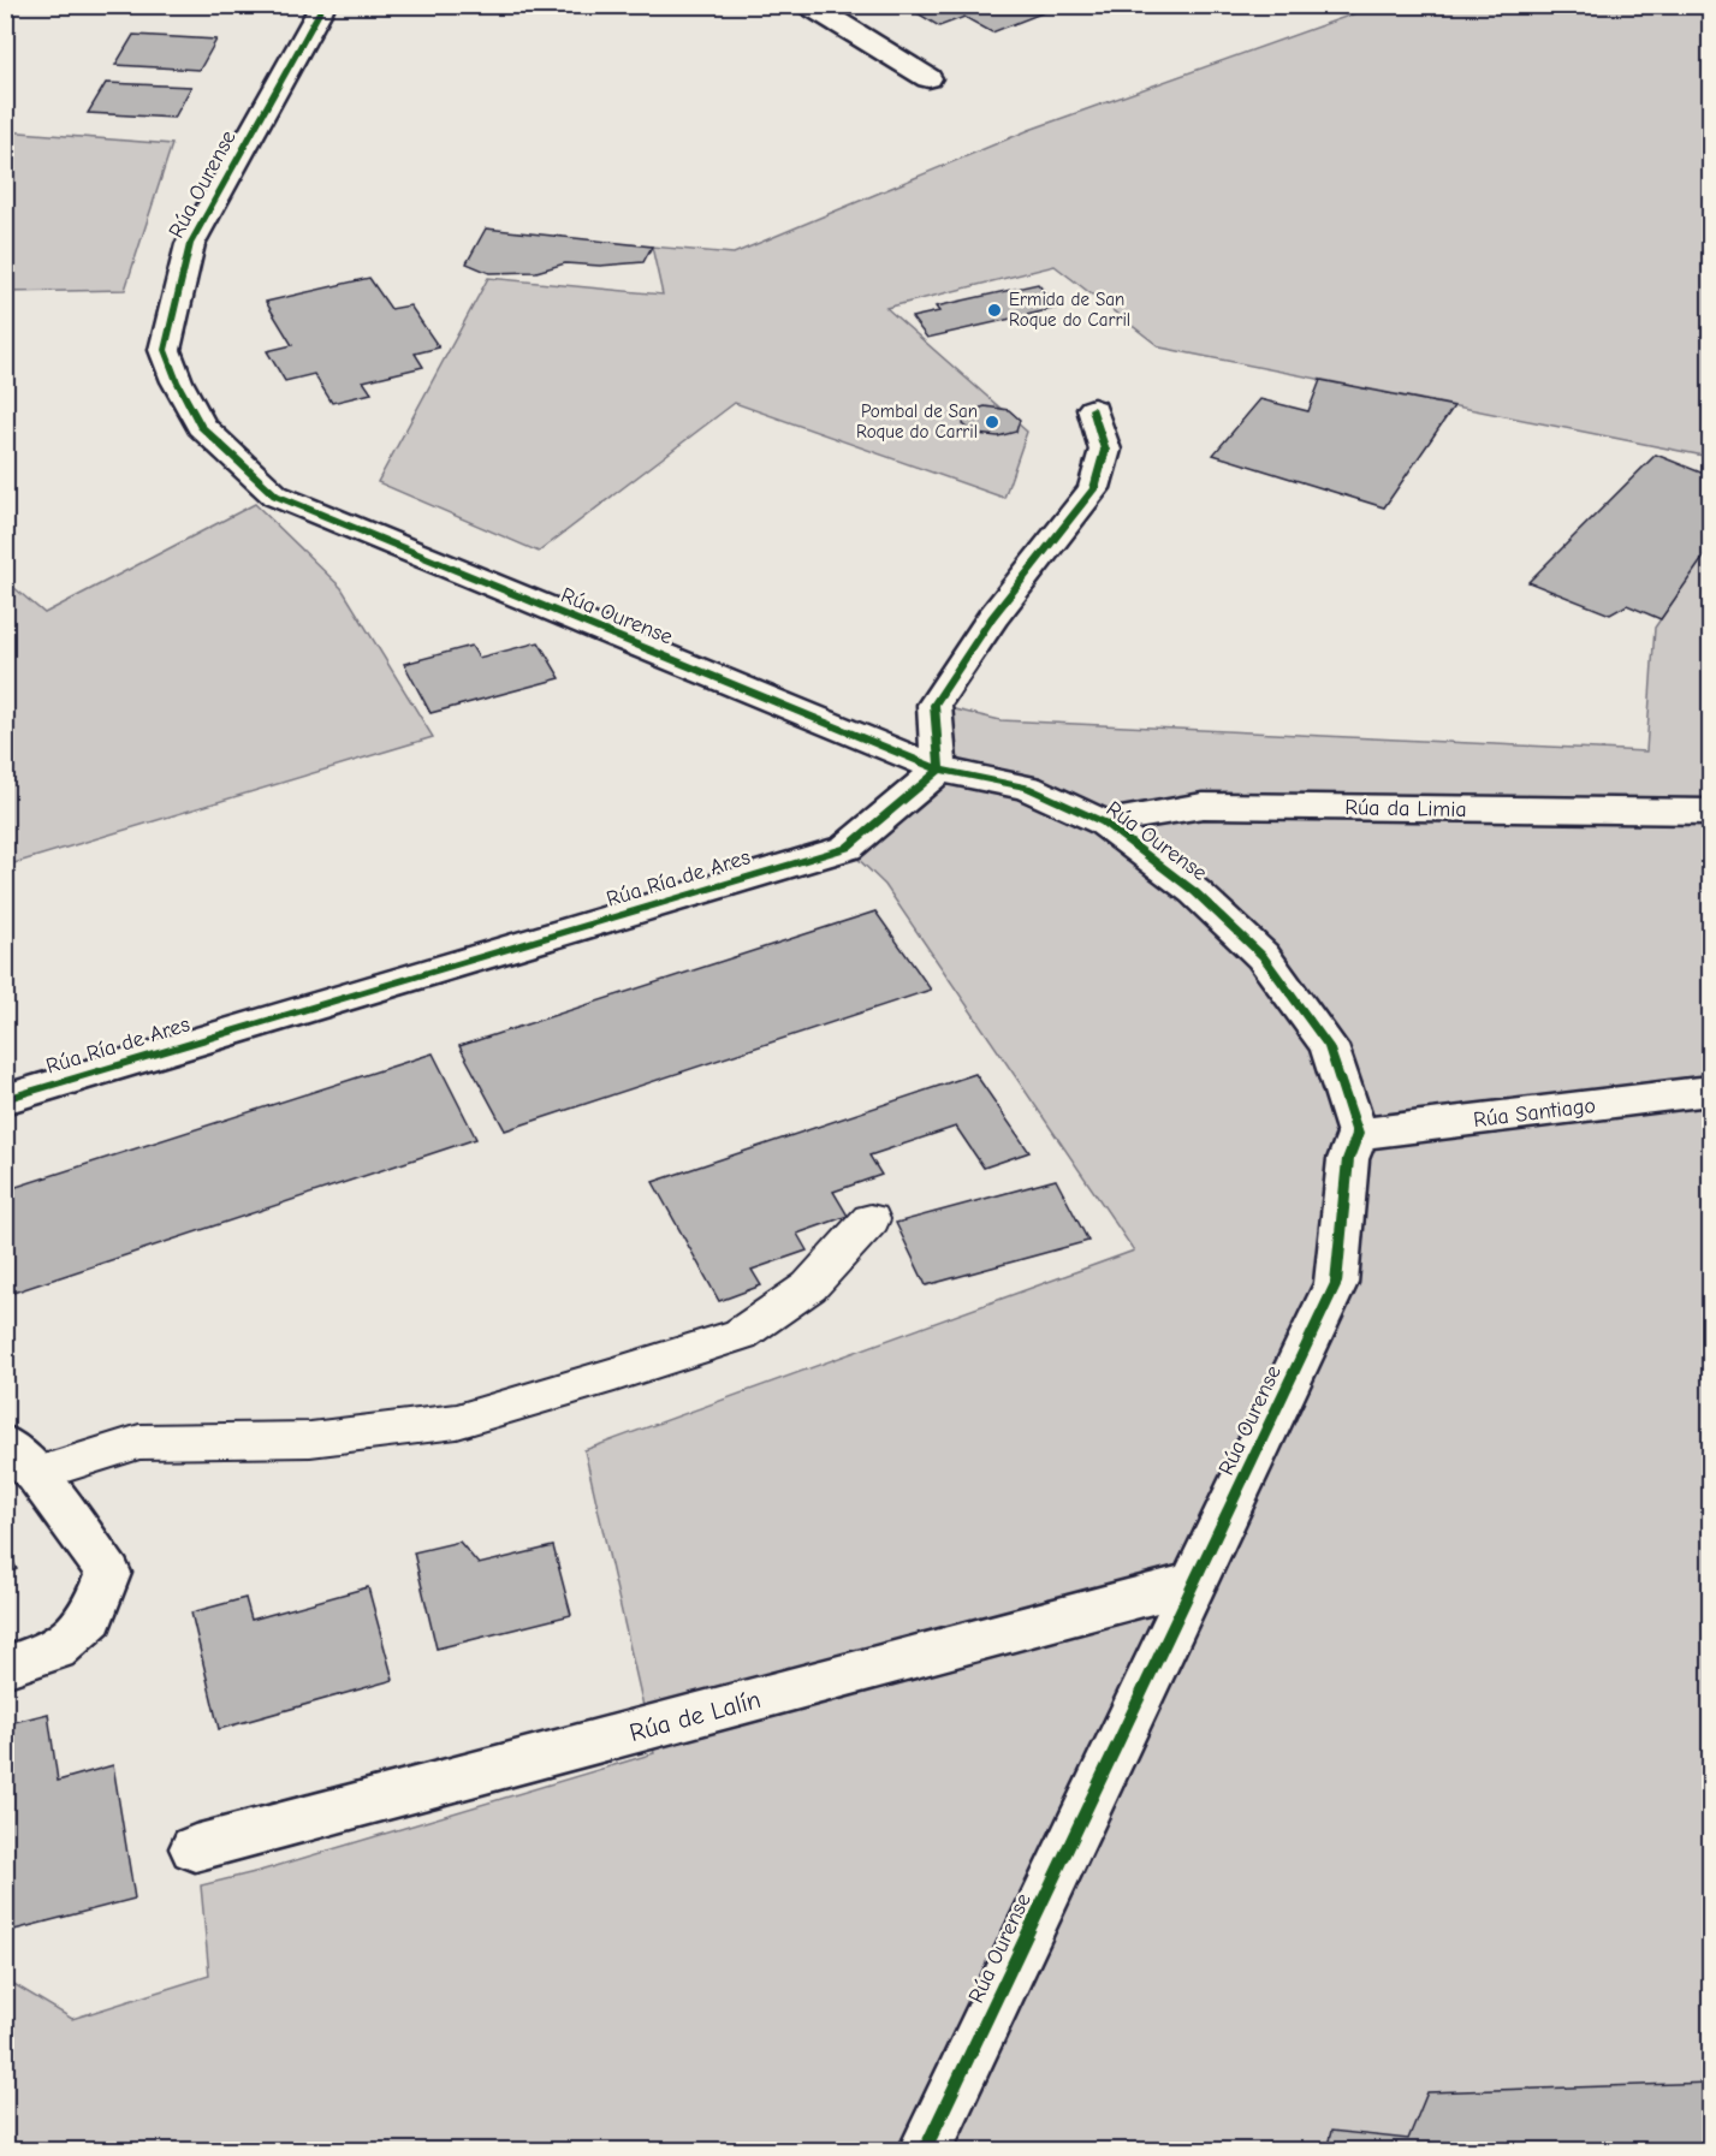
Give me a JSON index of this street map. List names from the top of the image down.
{
  "streets": {
    "street": [
      "Rúa Ourense",
      "Rúa da Limia",
      "Rúa Ría de Ares",
      "Rúa Santiago",
      "Rúa de Lalín"
    ]
  },
  "crossings": [
    ["Rúa Ourense", "Rúa da Limia"],
    ["Rúa Ourense", "Rúa Ría de Ares"],
    ["Rúa Ourense", "Rúa Santiago"],
    ["Rúa Ourense", "Rúa de Lalín"]
  ],
  "places": ["Ermida de San Roque do Carril", "Pombal de San Roque do Carril"]
}
